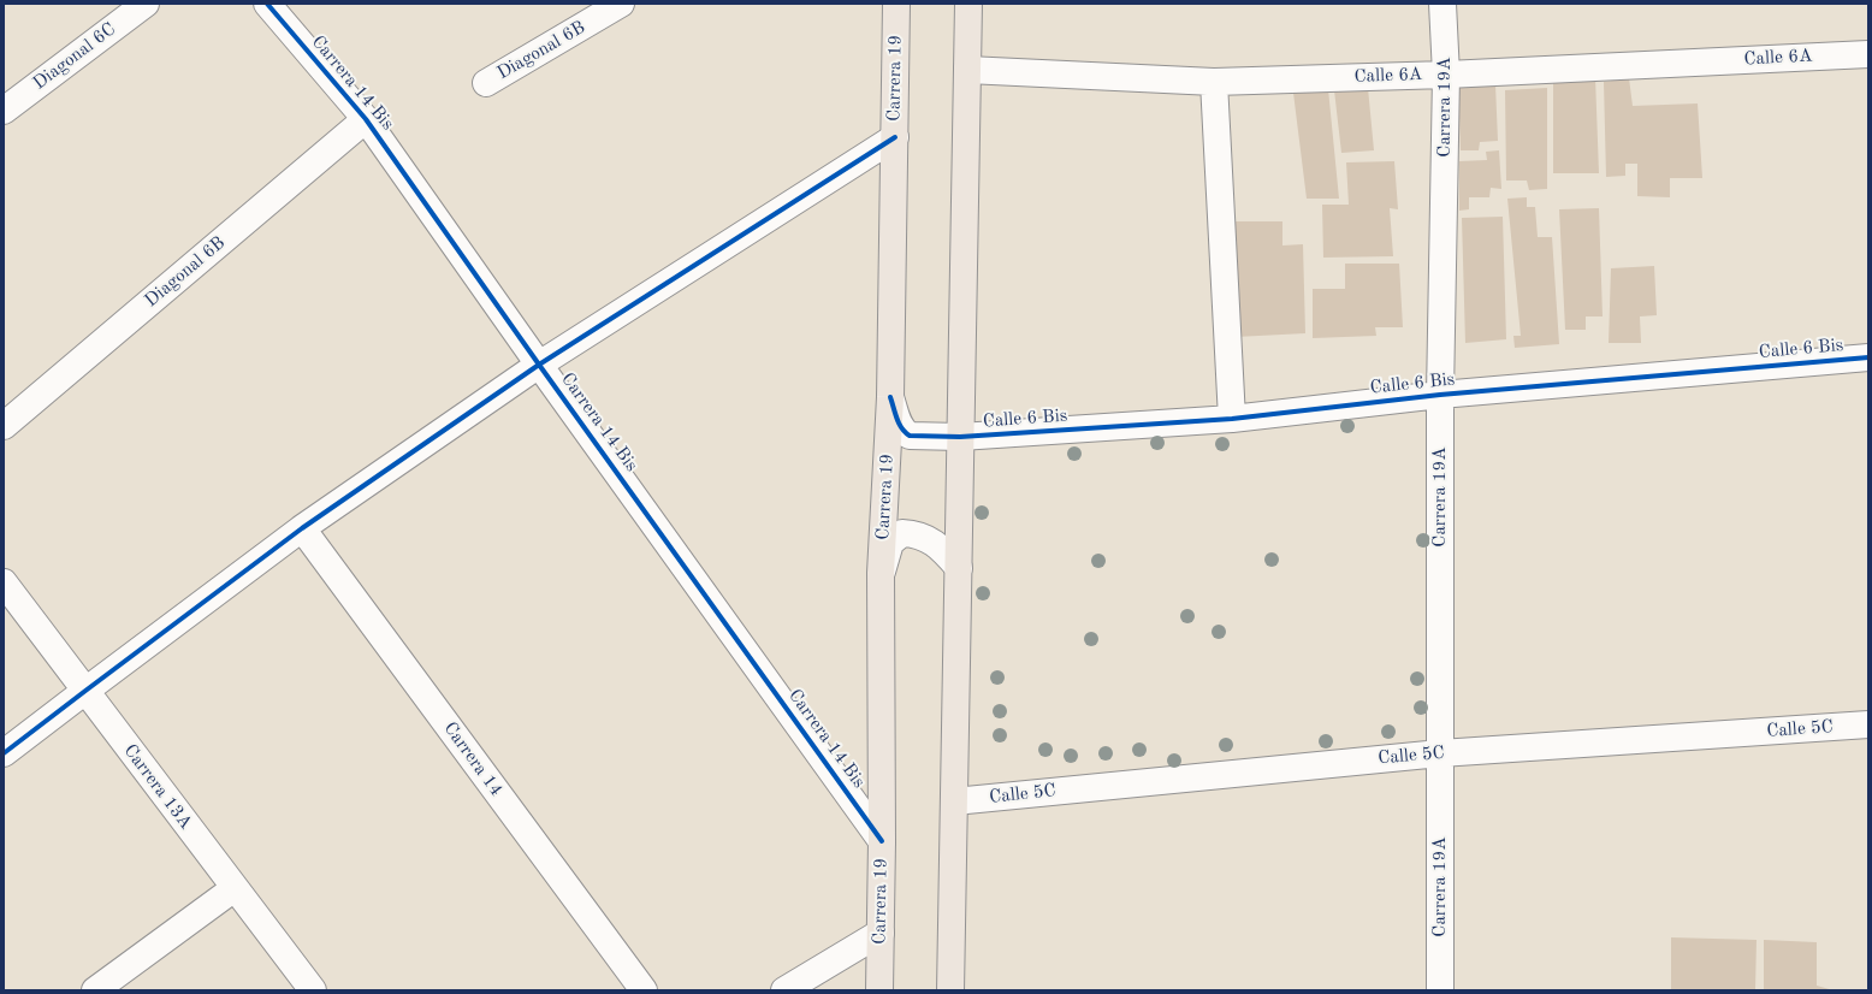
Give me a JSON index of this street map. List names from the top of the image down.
{
  "streets": {
    "highway": ["Carrera 19"],
    "street": [
      "Diagonal 6B",
      "Diagonal 6C",
      "Calle 6A",
      "Carrera 14 Bis",
      "Carrera 19A",
      "Calle 6 Bis",
      "Calle 5C",
      "Carrera 14",
      "Carrera 13A"
    ]
  },
  "crossings": [
    ["Diagonal 6B", "Carrera 14 Bis"],
    ["Calle 6A", "Carrera 19A"],
    ["Carrera 19", "Carrera 14 Bis"],
    ["Carrera 19", "Calle 6 Bis"],
    ["Carrera 19A", "Calle 6 Bis"],
    ["Carrera 19A", "Calle 5C"]
  ]
}
